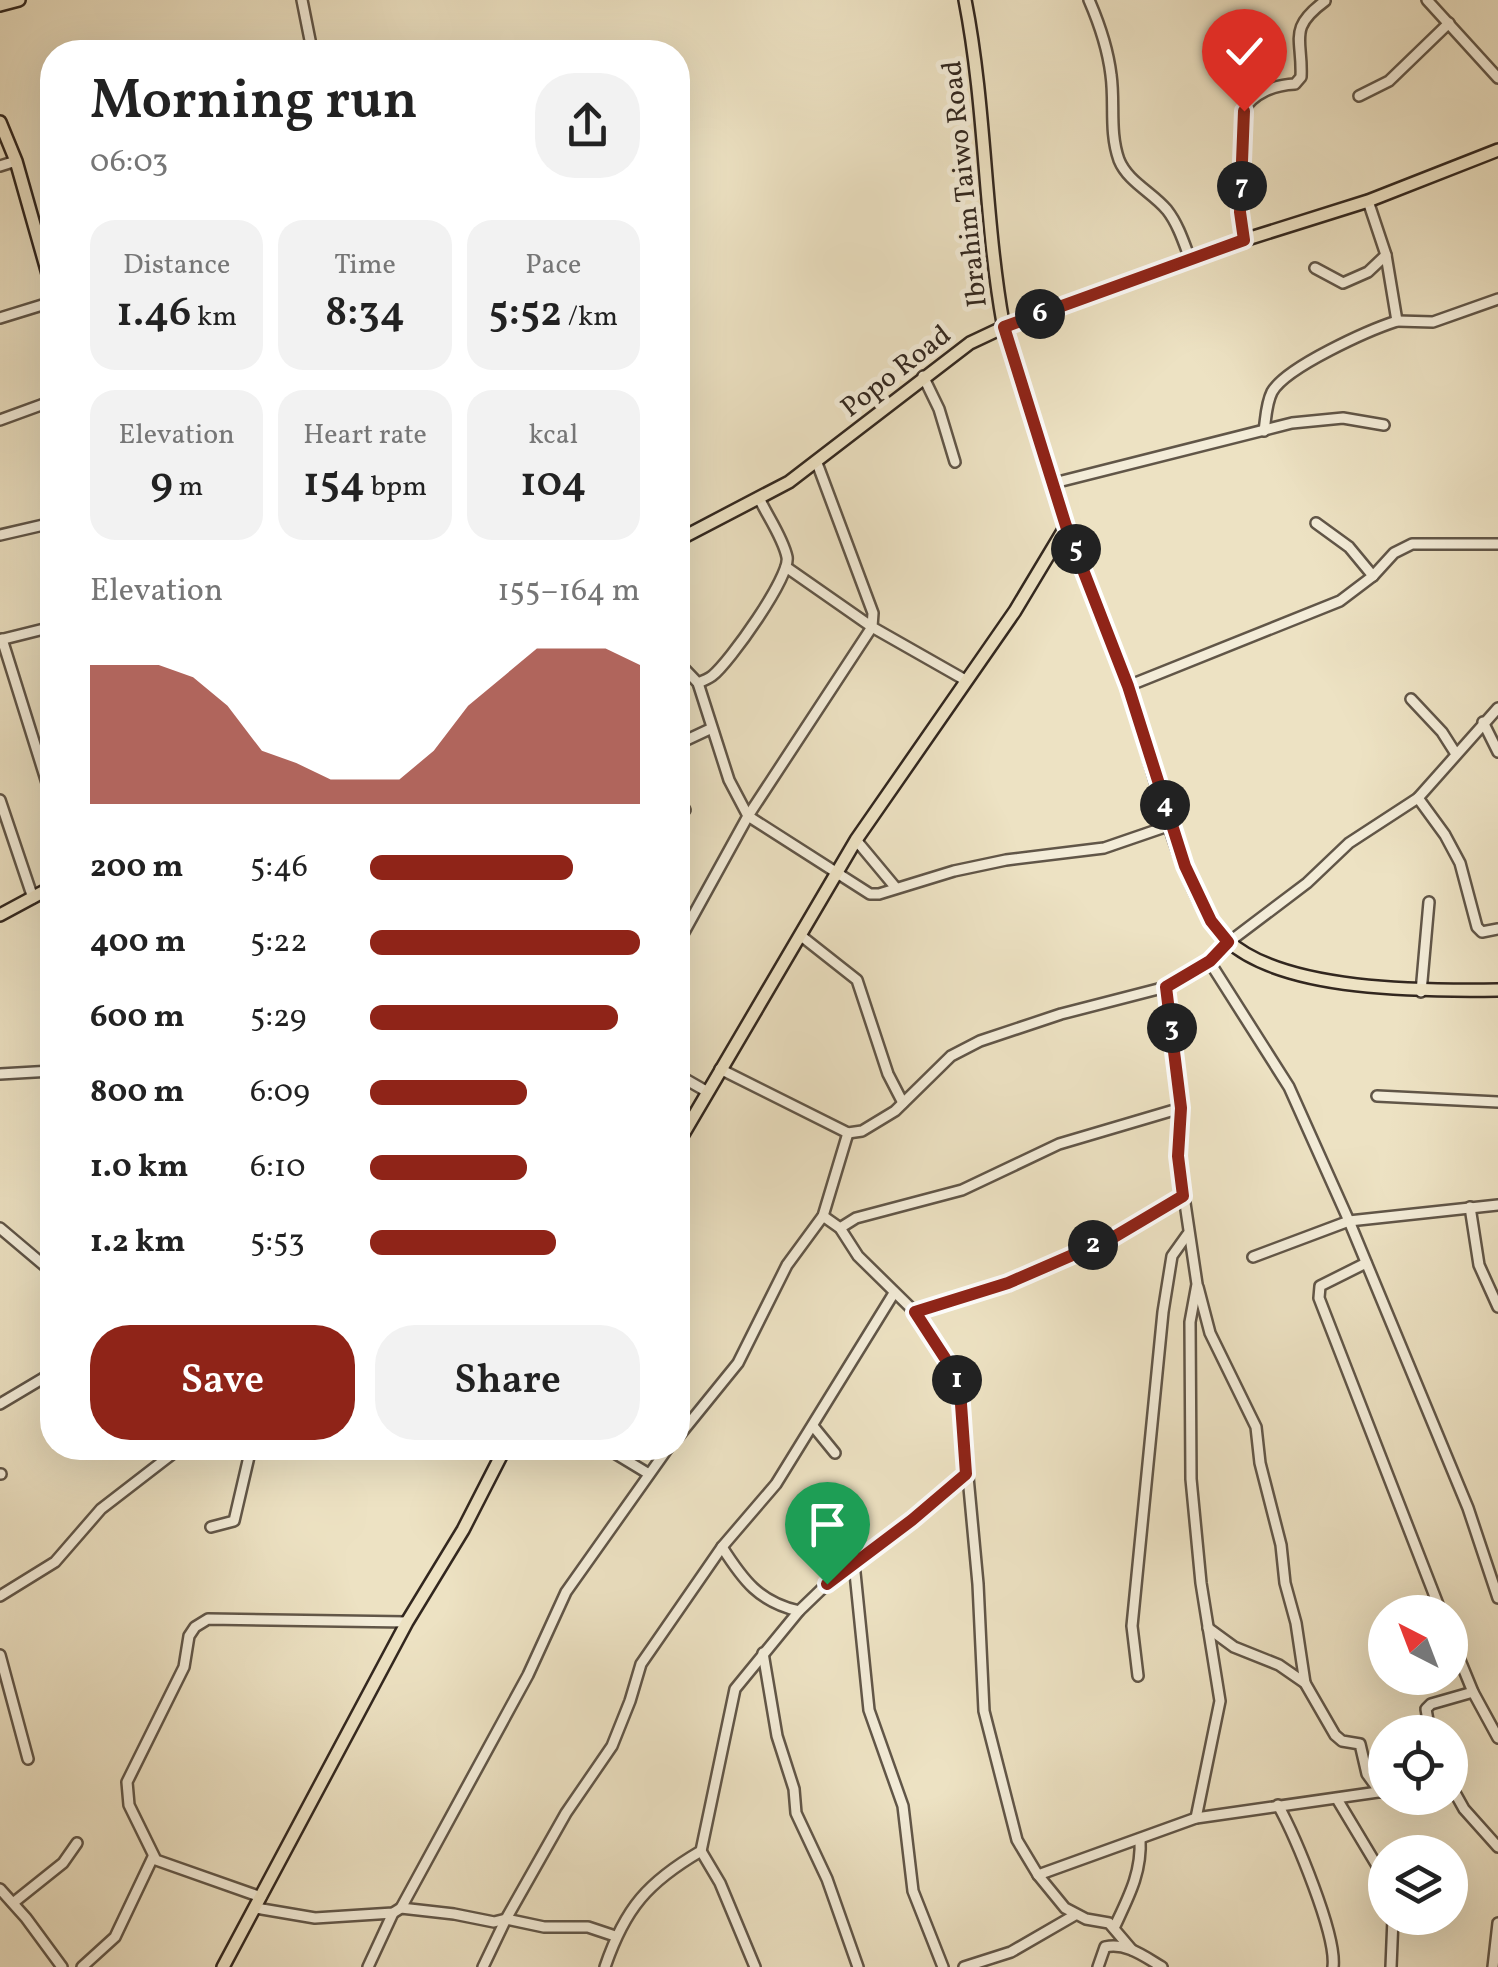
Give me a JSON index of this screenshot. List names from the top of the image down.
{
  "streets": {
    "main road": ["Ibrahim Taiwo Road", "Popo Road"]
  },
  "crossings": [
    ["Ibrahim Taiwo Road", "Popo Road"]
  ],
  "north": "top left",
  "page": {
    "heading": ["Morning run", "06:03"],
    "pins": [
      "7",
      "6",
      "5",
      "4",
      "3",
      "2",
      "1"
    ],
    "stats": [
      ["Distance", "1.46 km"],
      ["Time", "8:34"],
      ["Pace", "5:52 /km"],
      ["Elevation", "9 m"],
      ["Heart rate", "154 bpm"],
      ["kcal", "104"]
    ],
    "chart": ["Elevation", "155–164 m"],
    "list": [
      {
        "name": "200 m",
        "note": "5:46"
      },
      {
        "name": "400 m",
        "note": "5:22"
      },
      {
        "name": "600 m",
        "note": "5:29"
      },
      {
        "name": "800 m",
        "note": "6:09"
      },
      {
        "name": "1.0 km",
        "note": "6:10"
      },
      {
        "name": "1.2 km",
        "note": "5:53"
      }
    ],
    "buttons": ["Save", "Share"]
  }
}
